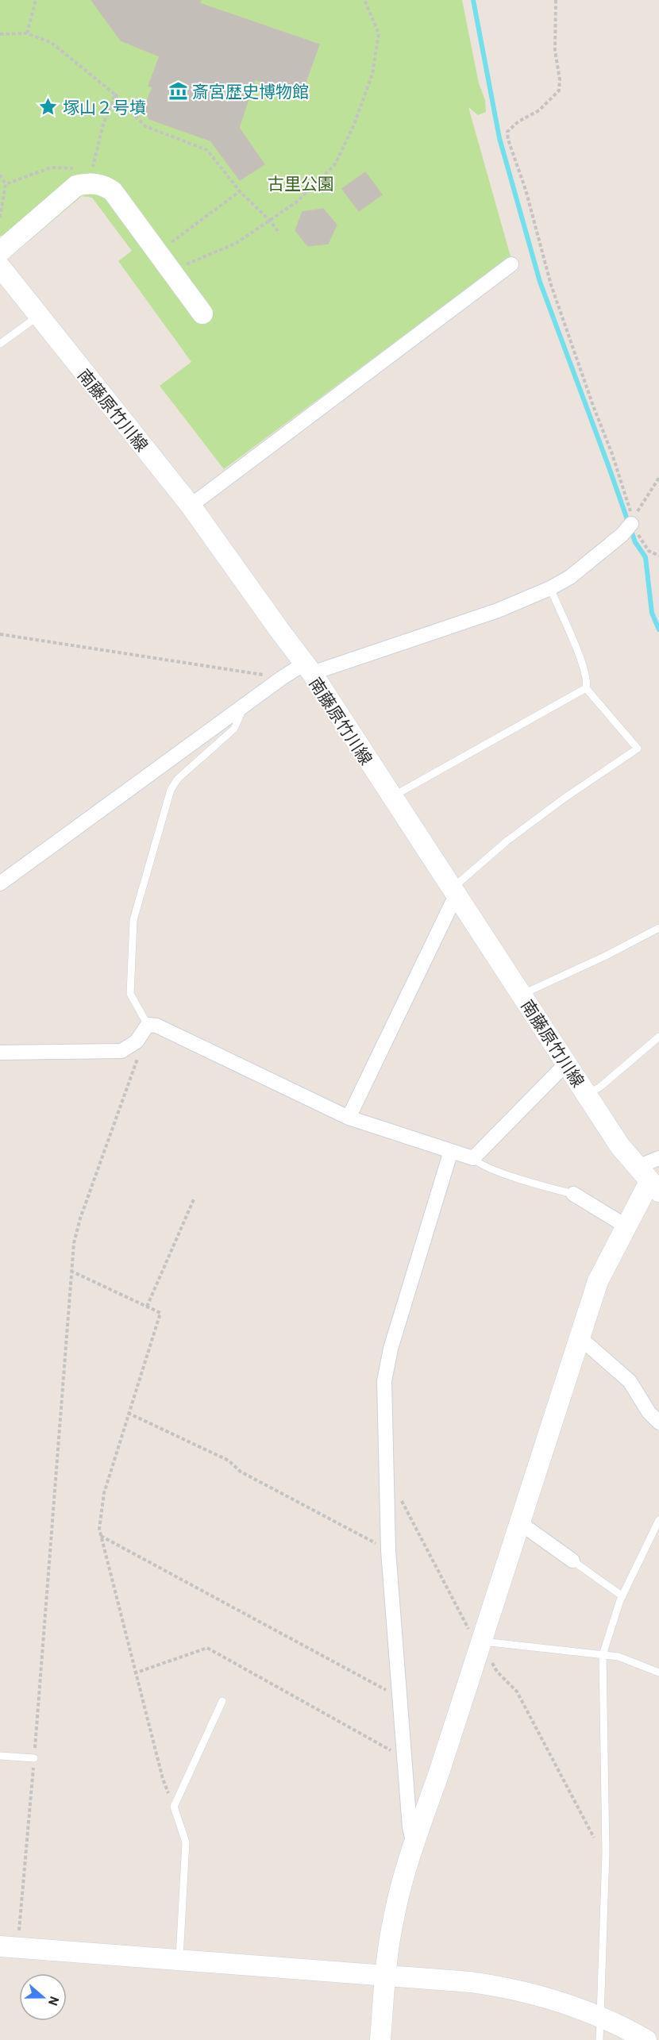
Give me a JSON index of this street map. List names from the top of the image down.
{
  "streets": {
    "street": ["南藤原竹川線"]
  },
  "parks": ["古里公園"],
  "places": {
    "museum": ["斎宮歴史博物館"],
    "place": ["塚山２号墳"]
  },
  "north": "right"
}
